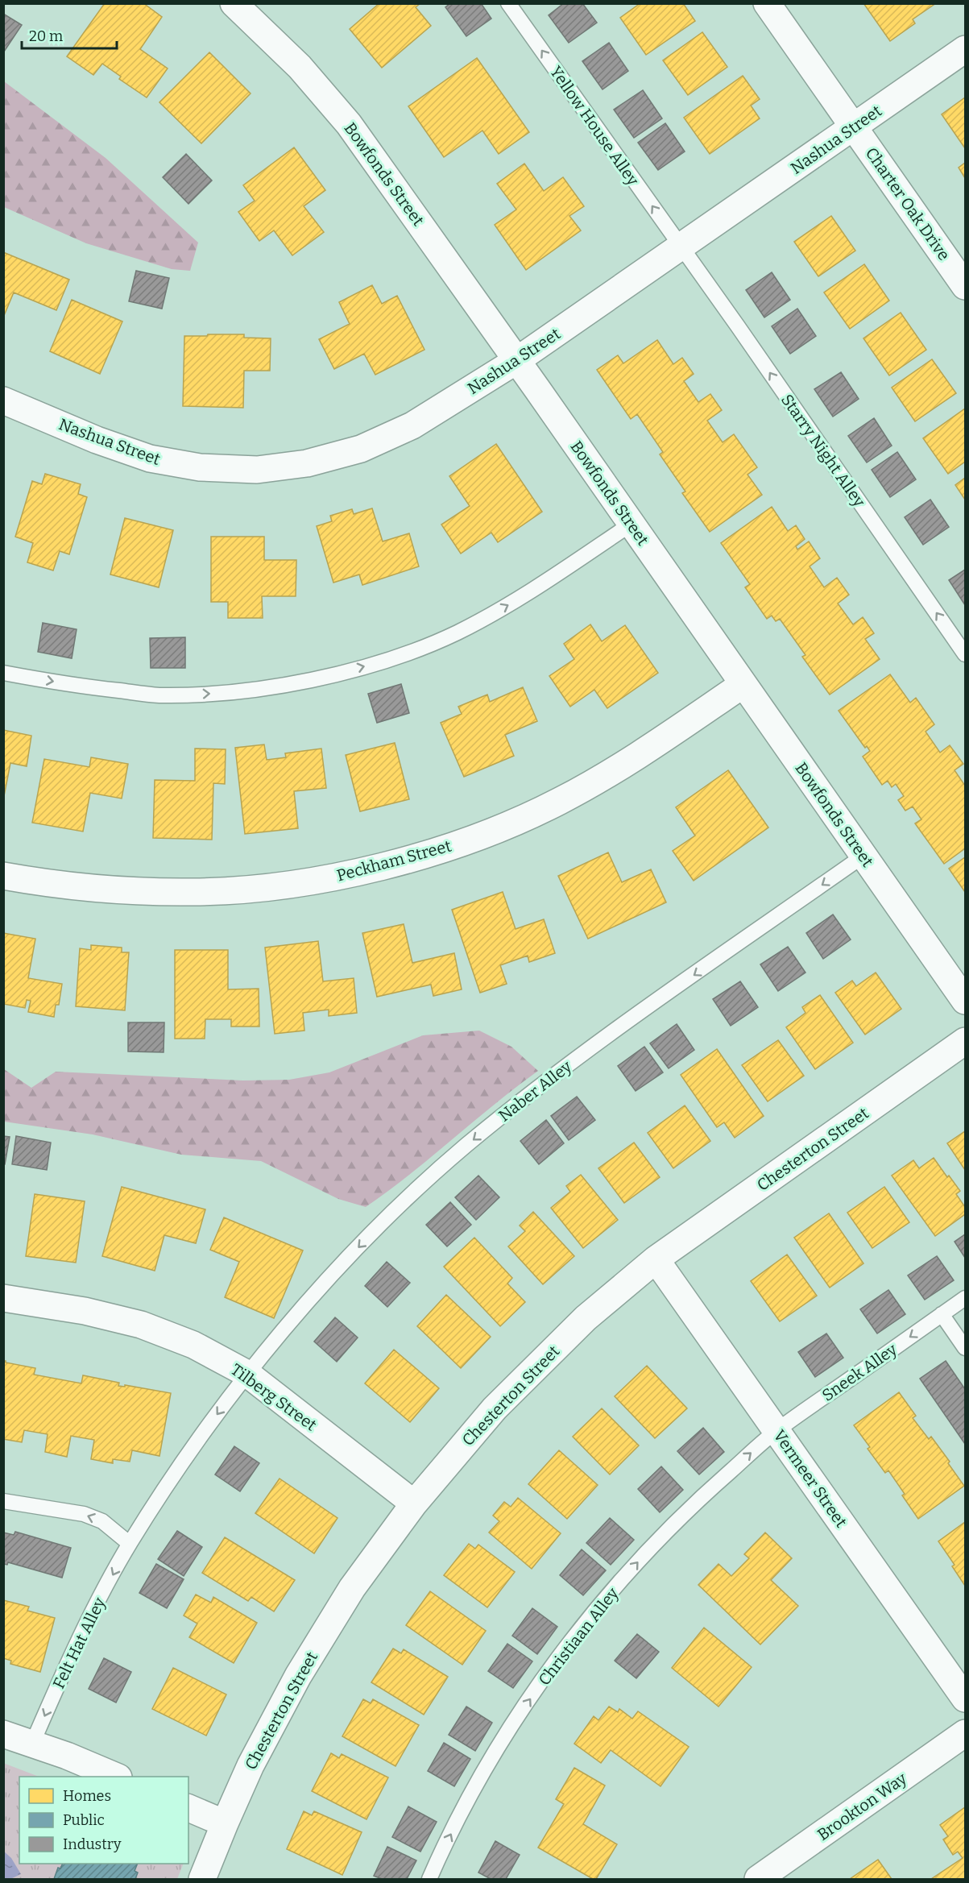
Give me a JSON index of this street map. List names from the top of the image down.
{
  "streets": {
    "street": [
      "Nashua Street",
      "Bowfonds Street",
      "Charter Oak Drive",
      "Peckham Street",
      "Chesterton Street",
      "Tilberg Street",
      "Vermeer Street",
      "Brookton Way"
    ],
    "lane": [
      "Yellow House Alley",
      "Starry Night Alley",
      "Naber Alley",
      "Sneek Alley",
      "Christiaan Alley",
      "Felt Hat Alley"
    ]
  },
  "crossings": [
    ["Yellow House Alley", "Nashua Street"],
    ["Yellow House Alley", "Starry Night Alley"],
    ["Nashua Street", "Bowfonds Street"],
    ["Nashua Street", "Charter Oak Drive"],
    ["Nashua Street", "Starry Night Alley"],
    ["Bowfonds Street", "Peckham Street"],
    ["Bowfonds Street", "Naber Alley"],
    ["Naber Alley", "Tilberg Street"],
    ["Naber Alley", "Felt Hat Alley"],
    ["Chesterton Street", "Tilberg Street"],
    ["Chesterton Street", "Vermeer Street"],
    ["Sneek Alley", "Vermeer Street"],
    ["Sneek Alley", "Christiaan Alley"],
    ["Tilberg Street", "Felt Hat Alley"],
    ["Vermeer Street", "Christiaan Alley"]
  ],
  "one_way": [
    "Yellow House Alley",
    "Starry Night Alley",
    "Naber Alley",
    "Sneek Alley",
    "Christiaan Alley",
    "Felt Hat Alley"
  ],
  "legend": ["Homes", "Public", "Industry"],
  "scale_bar": "20 m"
}
